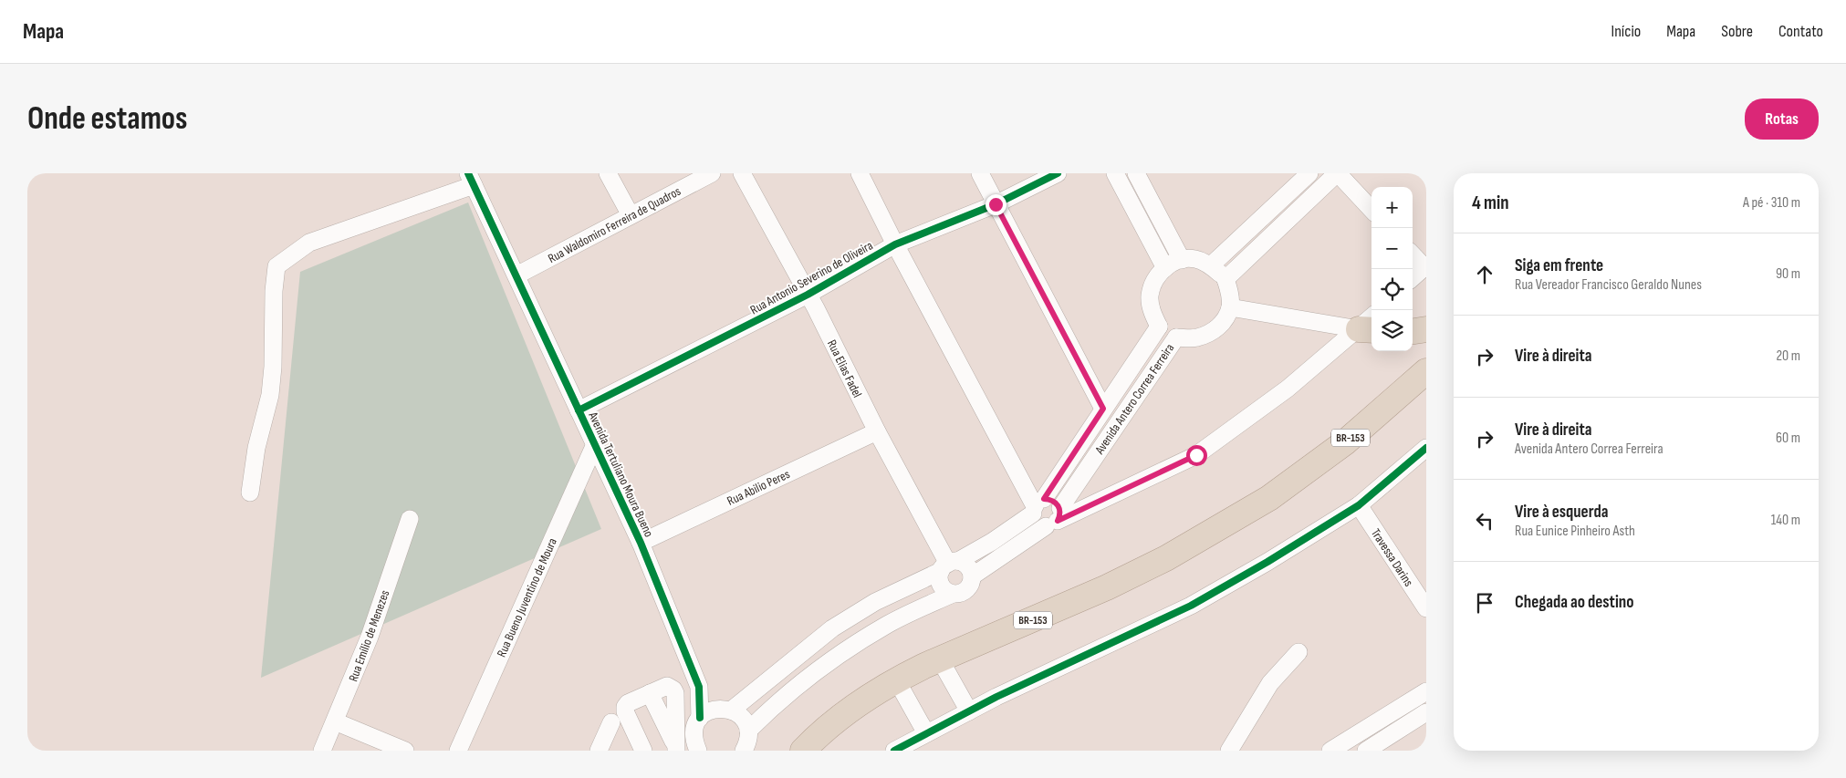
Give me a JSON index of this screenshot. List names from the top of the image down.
{
  "streets": {
    "highway": ["BR-153"],
    "street": [
      "Rua Waldomiro Ferreira de Quadros",
      "Rua Antonio Severino de Oliveira",
      "Rua Elias Fadel",
      "Avenida Antero Correa Ferreira",
      "Avenida Tertuliano Moura Bueno",
      "Rua Abilio Peres",
      "Travessa Darins",
      "Rua Bueno Juventino de Moura",
      "Rua Emílio de Menezes"
    ]
  },
  "crossings": [
    ["Rua Waldomiro Ferreira de Quadros", "Avenida Tertuliano Moura Bueno"],
    ["Rua Antonio Severino de Oliveira", "Rua Elias Fadel"],
    ["Rua Antonio Severino de Oliveira", "Avenida Tertuliano Moura Bueno"],
    ["Rua Elias Fadel", "Rua Abilio Peres"],
    ["Avenida Tertuliano Moura Bueno", "Rua Abilio Peres"],
    ["Avenida Tertuliano Moura Bueno", "Rua Bueno Juventino de Moura"]
  ],
  "page": {
    "header": "Mapa",
    "nav": [
      "Início",
      "Mapa",
      "Sobre",
      "Contato"
    ],
    "buttons": "Rotas",
    "title": "Onde estamos",
    "heading": ["4 min", "A pé · 310 m"],
    "map_buttons": ["+", "−"],
    "list": [
      ["Siga em frente", "Rua Vereador Francisco Geraldo Nunes", "90 m"],
      ["Vire à direita", "20 m"],
      ["Vire à direita", "Avenida Antero Correa Ferreira", "60 m"],
      ["Vire à esquerda", "Rua Eunice Pinheiro Asth", "140 m"],
      "Chegada ao destino"
    ]
  }
}
